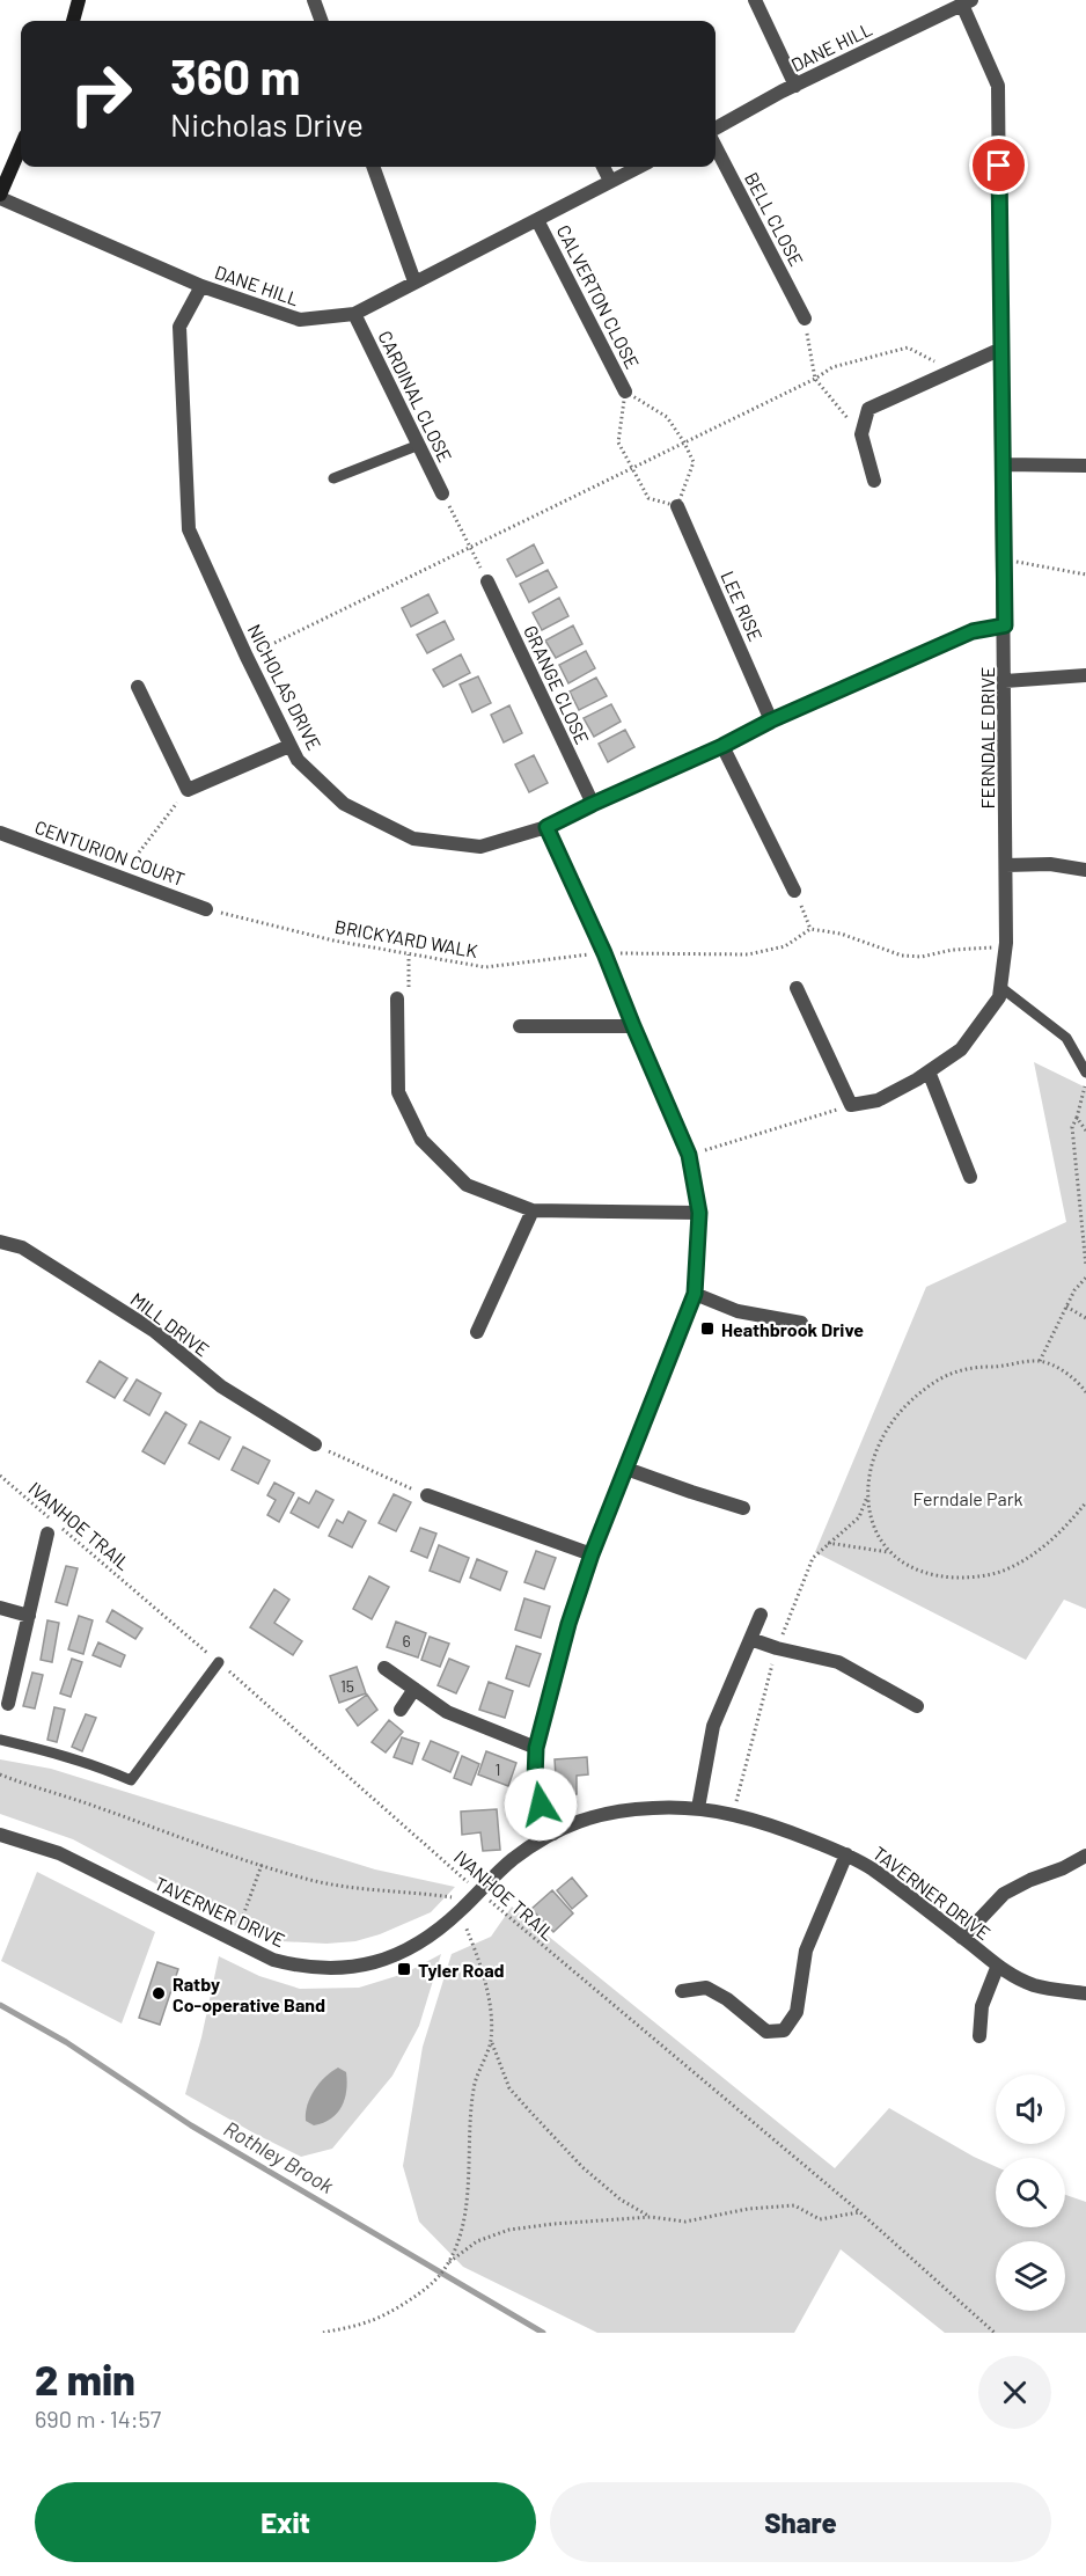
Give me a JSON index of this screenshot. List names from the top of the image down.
{
  "streets": {
    "street": [
      "DANE HILL",
      "BELL CLOSE",
      "CALVERTON CLOSE",
      "CARDINAL CLOSE",
      "LEE RISE",
      "GRANGE CLOSE",
      "NICHOLAS DRIVE",
      "FERNDALE DRIVE",
      "CENTURION COURT",
      "MILL DRIVE",
      "TAVERNER DRIVE"
    ],
    "path": ["BRICKYARD WALK", "IVANHOE TRAIL"]
  },
  "crossings": [
    ["DANE HILL", "CALVERTON CLOSE"],
    ["DANE HILL", "CARDINAL CLOSE"],
    ["DANE HILL", "NICHOLAS DRIVE"],
    ["DANE HILL", "FERNDALE DRIVE"],
    ["LEE RISE", "NICHOLAS DRIVE"],
    ["GRANGE CLOSE", "NICHOLAS DRIVE"],
    ["NICHOLAS DRIVE", "FERNDALE DRIVE"],
    ["CENTURION COURT", "BRICKYARD WALK"],
    ["IVANHOE TRAIL", "TAVERNER DRIVE"]
  ],
  "water": ["Rothley Brook"],
  "parks": ["Ferndale Park"],
  "places": {
    "transit": ["Heathbrook Drive", "Tyler Road"],
    "other": ["Ratby Co-operative Band"]
  },
  "house_numbers": ["6", "15", "1"],
  "page": {
    "turn": ["360 m", "Nicholas Drive"],
    "heading": ["2 min", "690 m · 14:57"],
    "buttons": ["Exit", "Share"]
  }
}
